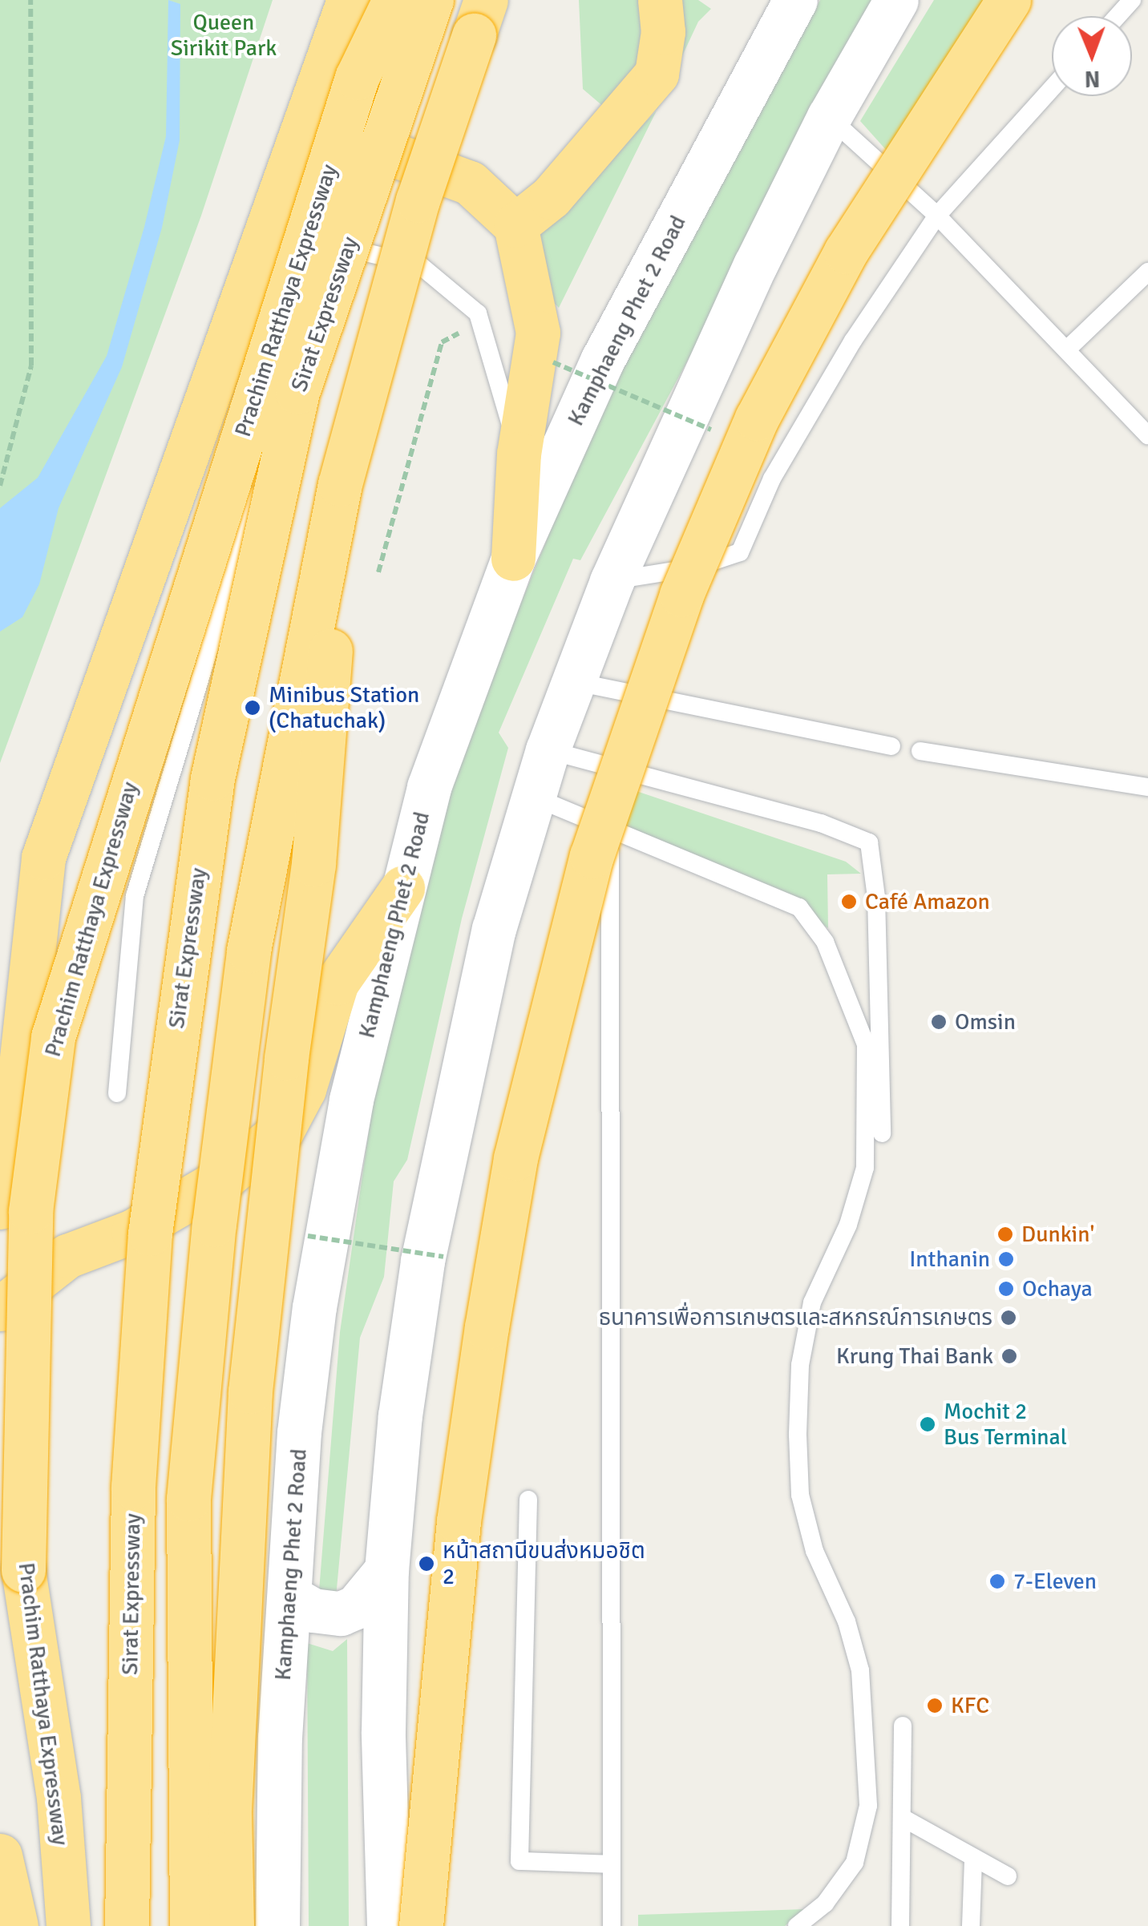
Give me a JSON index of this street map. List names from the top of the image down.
{
  "streets": {
    "highway": ["Prachim Ratthaya Expressway", "Sirat Expressway"],
    "main road": ["Kamphaeng Phet 2 Road"]
  },
  "parks": ["Queen Sirikit Park"],
  "places": [
    "Minibus Station (Chatuchak)",
    "Café Amazon",
    "Omsin",
    "Dunkin'",
    "Inthanin",
    "Ochaya",
    "ธนาคารเพื่อการเกษตรและสหกรณ์การเกษตร",
    "Krung Thai Bank",
    "Mochit 2 Bus Terminal",
    "หน้าสถานีขนส่งหมอชิต 2",
    "7-Eleven",
    "KFC"
  ],
  "north": "bottom"
}
